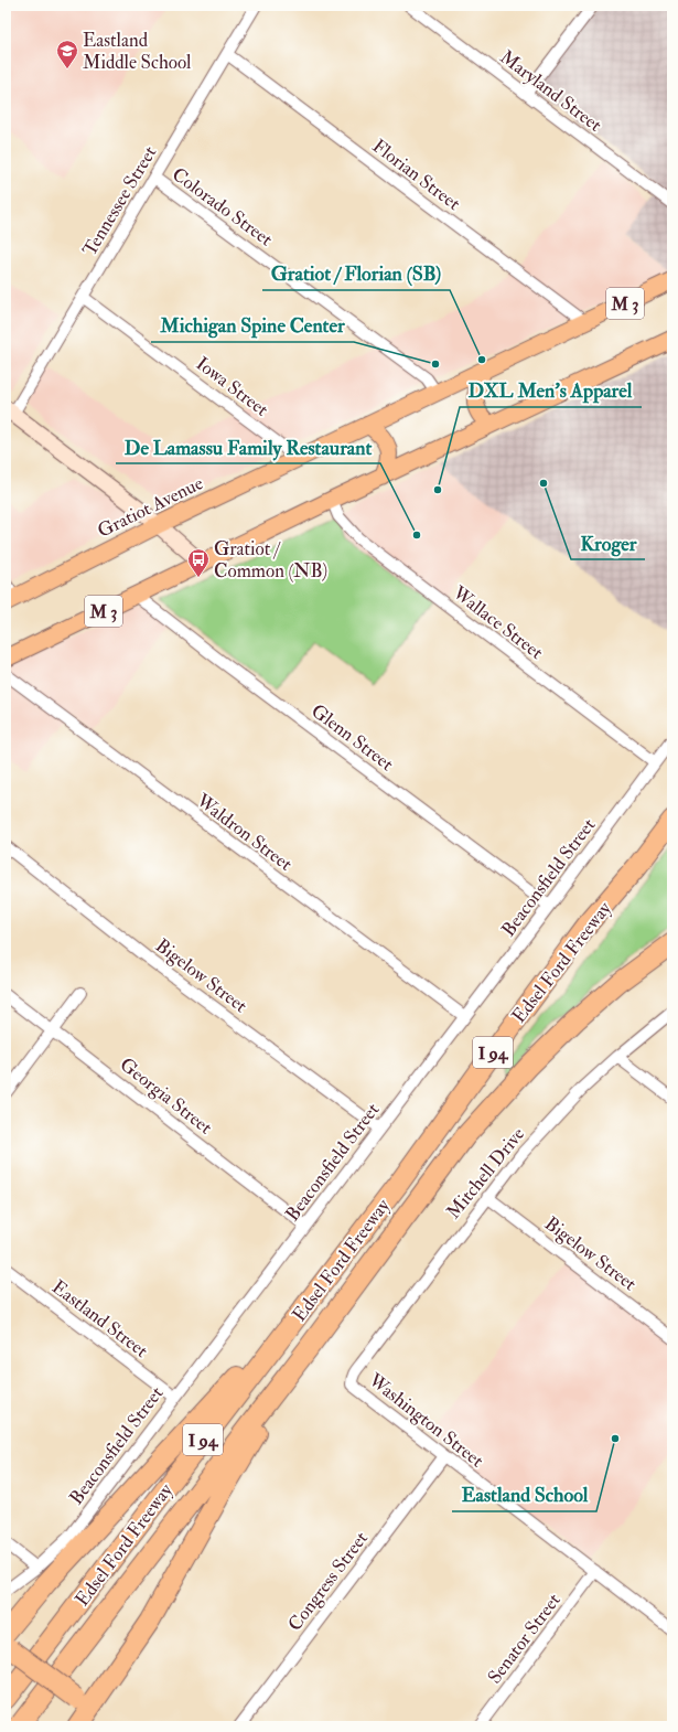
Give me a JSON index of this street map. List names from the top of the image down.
{
  "streets": {
    "highway": ["Edsel Ford Freeway", "I 94"],
    "main road": ["M 3", "Gratiot Avenue"],
    "street": [
      "Maryland Street",
      "Florian Street",
      "Tennessee Street",
      "Colorado Street",
      "Iowa Street",
      "Wallace Street",
      "Glenn Street",
      "Waldron Street",
      "Beaconsfield Street",
      "Bigelow Street",
      "Georgia Street",
      "Mitchell Drive",
      "Eastland Street",
      "Washington Street",
      "Congress Street",
      "Senator Street"
    ]
  },
  "crossings": [
    ["Florian Street", "Tennessee Street"],
    ["Florian Street", "Gratiot Avenue"],
    ["Tennessee Street", "Colorado Street"],
    ["Tennessee Street", "Iowa Street"],
    ["Colorado Street", "Gratiot Avenue"],
    ["M 3", "Wallace Street"],
    ["M 3", "Glenn Street"],
    ["Iowa Street", "Gratiot Avenue"],
    ["Wallace Street", "Beaconsfield Street"],
    ["Glenn Street", "Beaconsfield Street"],
    ["Waldron Street", "Beaconsfield Street"],
    ["Beaconsfield Street", "Bigelow Street"],
    ["Beaconsfield Street", "Georgia Street"],
    ["Beaconsfield Street", "Eastland Street"],
    ["Bigelow Street", "Mitchell Drive"],
    ["Mitchell Drive", "Washington Street"],
    ["Washington Street", "Congress Street"],
    ["Washington Street", "Senator Street"]
  ],
  "places": {
    "school or university": ["Eastland Middle School"],
    "other": [
      "Gratiot / Florian (SB)",
      "Michigan Spine Center",
      "Kroger",
      "DXL Men's Apparel",
      "De Lamassu Family Restaurant",
      "Eastland School"
    ],
    "bus stop": ["Gratiot / Common (NB)"]
  }
}
